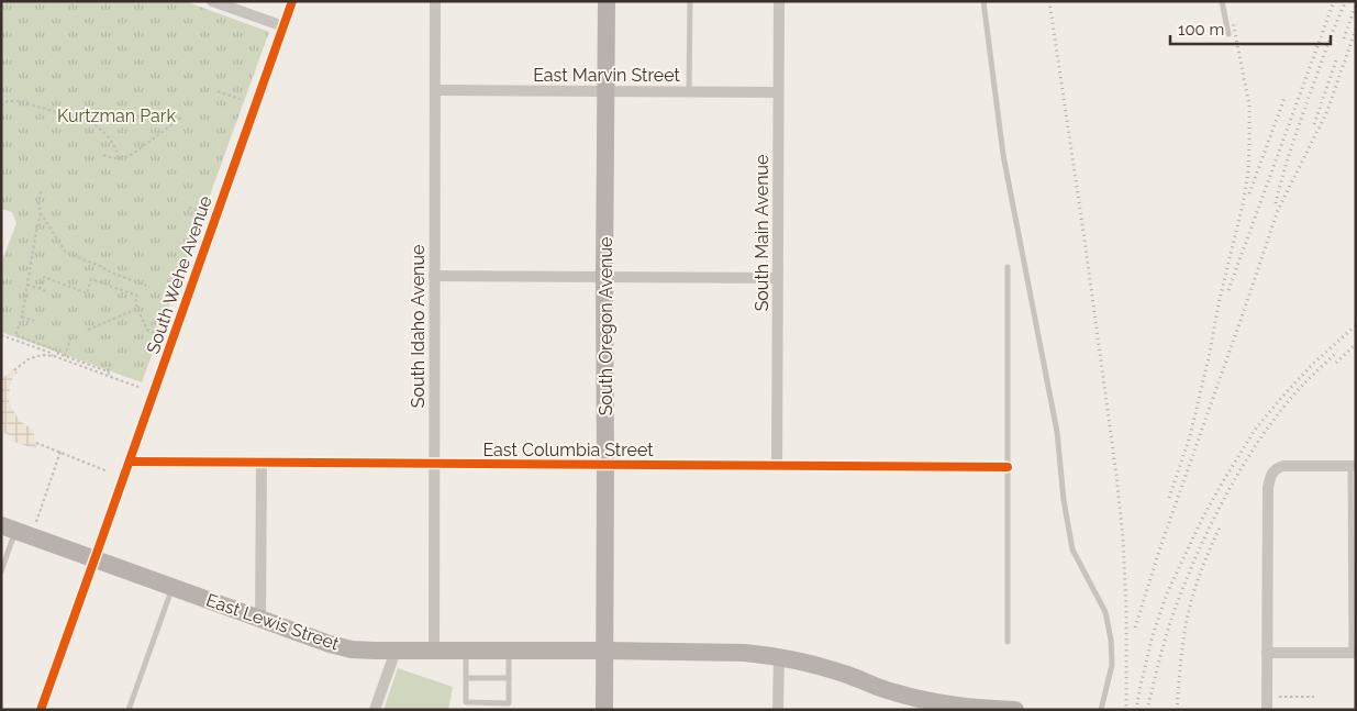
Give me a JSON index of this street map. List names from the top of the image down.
{
  "streets": {
    "main road": ["South Oregon Avenue", "East Lewis Street"],
    "street": [
      "East Marvin Street",
      "South Main Avenue",
      "South Wehe Avenue",
      "South Idaho Avenue",
      "East Columbia Street"
    ]
  },
  "crossings": [
    ["East Marvin Street", "South Main Avenue"],
    ["East Marvin Street", "South Idaho Avenue"],
    ["East Marvin Street", "South Oregon Avenue"],
    ["South Main Avenue", "East Columbia Street"],
    ["South Wehe Avenue", "East Columbia Street"],
    ["South Wehe Avenue", "East Lewis Street"],
    ["South Idaho Avenue", "East Columbia Street"],
    ["South Idaho Avenue", "East Lewis Street"],
    ["South Oregon Avenue", "East Columbia Street"],
    ["South Oregon Avenue", "East Lewis Street"]
  ],
  "parks": ["Kurtzman Park"],
  "scale_bar": "100 m"
}
